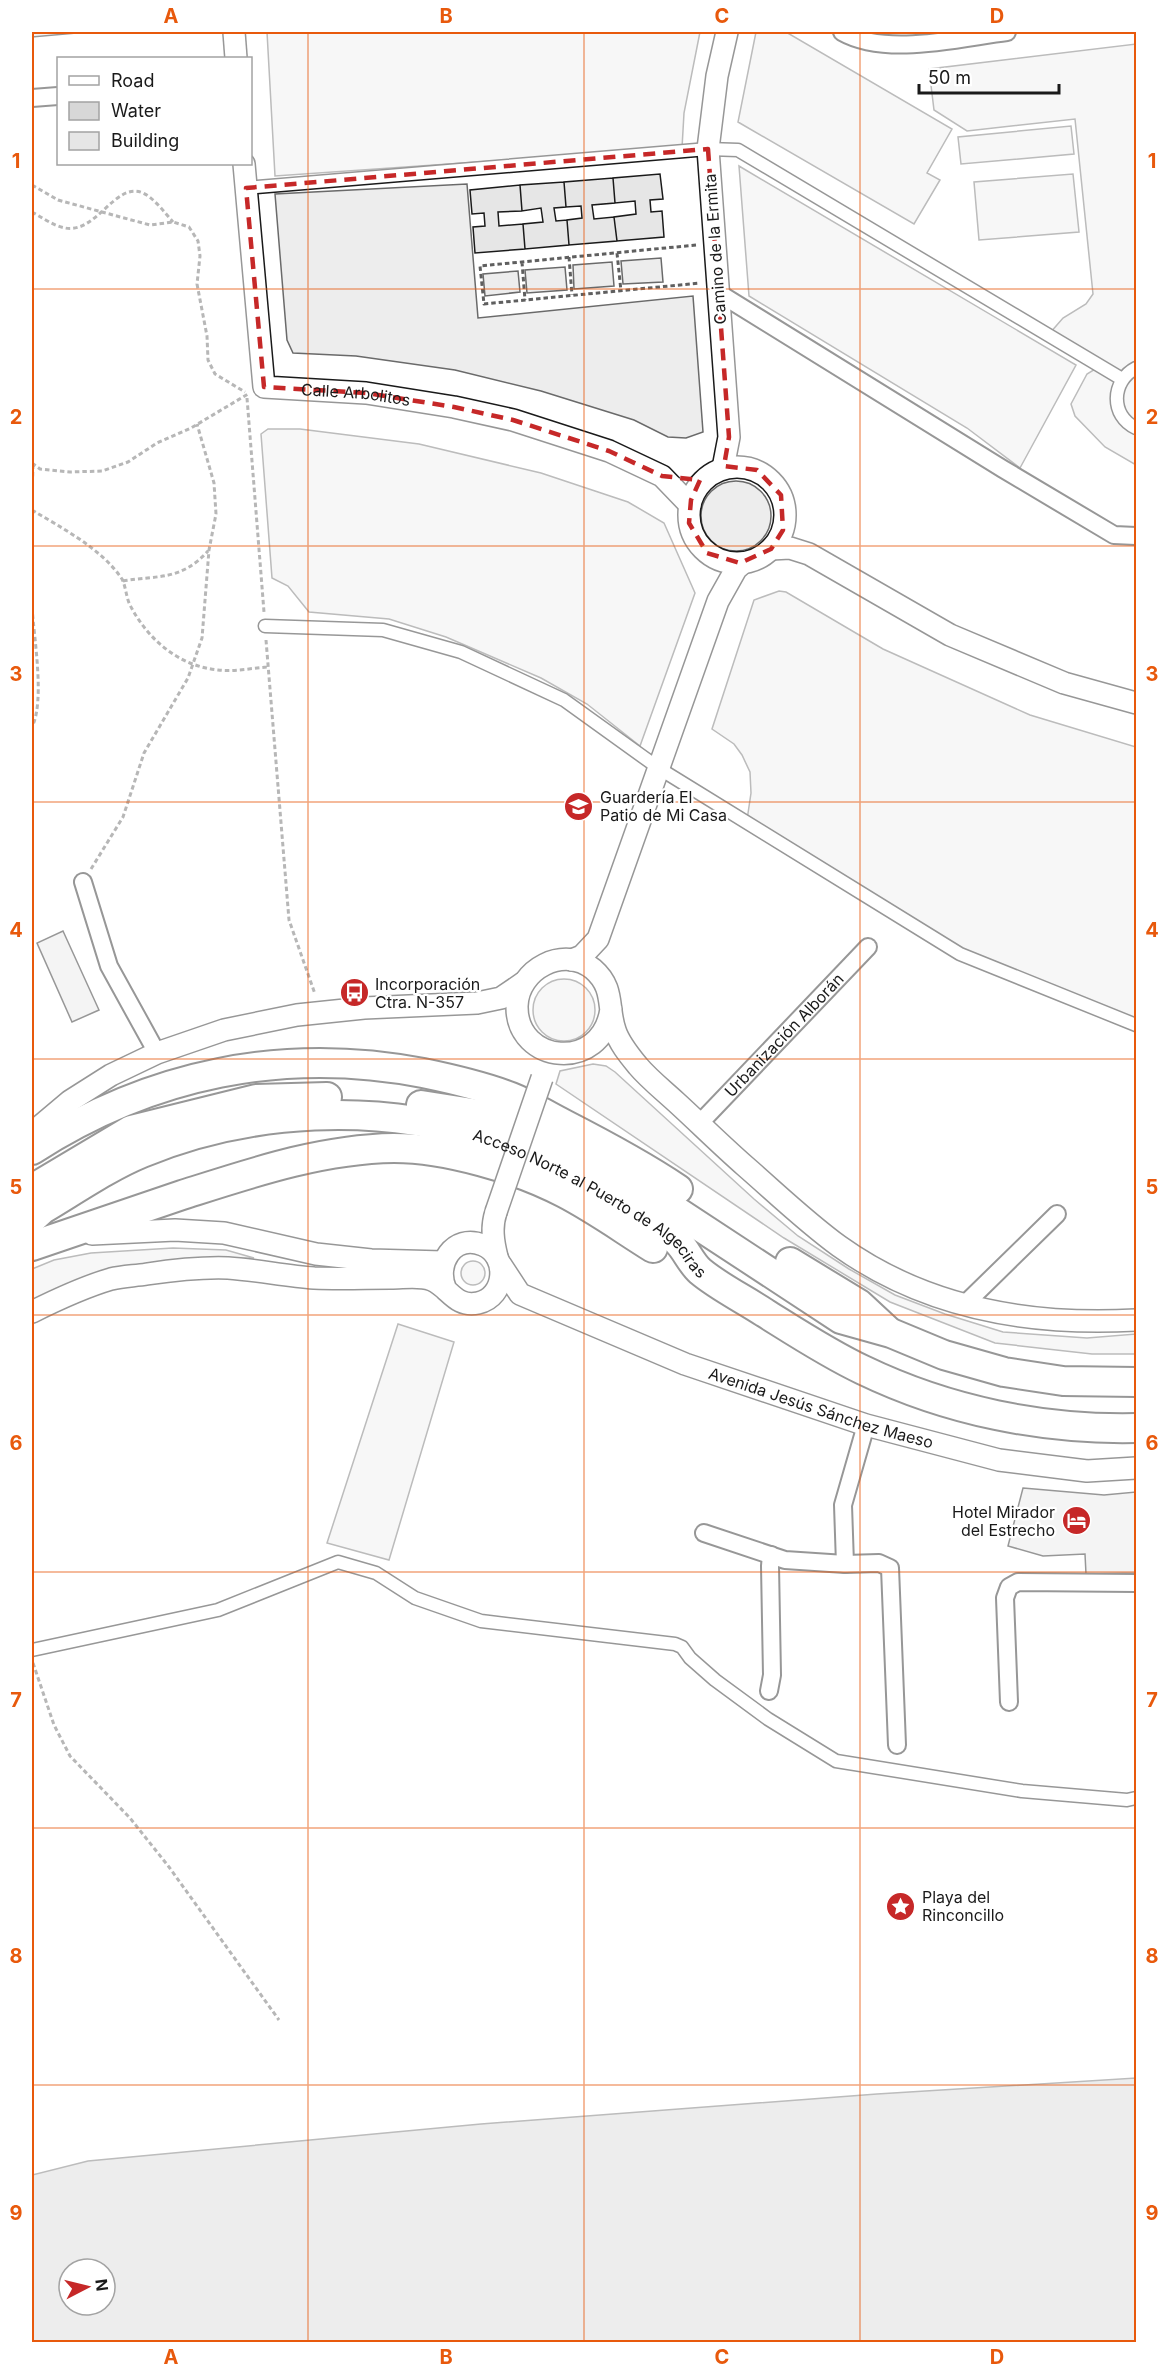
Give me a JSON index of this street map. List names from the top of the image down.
{
  "streets": {
    "highway": ["Acceso Norte al Puerto de Algeciras"],
    "street": [
      "Camino de la Ermita",
      "Calle Arbolitos",
      "Urbanización Alborán",
      "Avenida Jesús Sánchez Maeso"
    ]
  },
  "crossings": [
    ["Camino de la Ermita", "Calle Arbolitos"]
  ],
  "places": {
    "school or university": ["Guardería El Patio de Mi Casa"],
    "bus stop": ["Incorporación Ctra. N-357"],
    "hotel": ["Hotel Mirador del Estrecho"],
    "place": ["Playa del Rinconcillo"]
  },
  "legend": ["Road", "Water", "Building"],
  "scale_bar": "50 m",
  "north": "right",
  "grid": {
    "columns": [
      "A",
      "B",
      "C",
      "D"
    ],
    "rows": [
      "1",
      "2",
      "3",
      "4",
      "5",
      "6",
      "7",
      "8",
      "9"
    ]
  }
}
